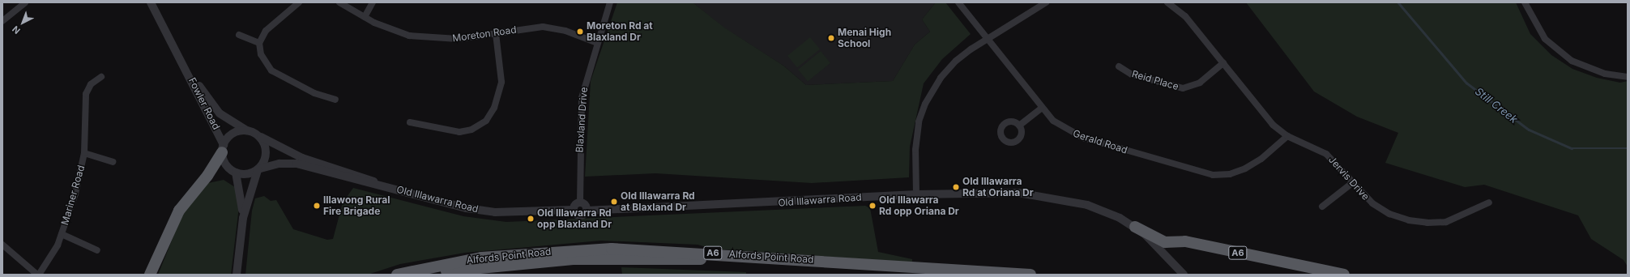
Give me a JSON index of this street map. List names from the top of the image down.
{
  "streets": {
    "highway": ["A6", "Alfords Point Road"],
    "street": [
      "Moreton Road",
      "Reid Place",
      "Fowler Road",
      "Blaxland Drive",
      "Gerald Road",
      "Jervis Drive",
      "Mariner Road",
      "Old Illawarra Road"
    ]
  },
  "crossings": [
    ["Moreton Road", "Blaxland Drive"],
    ["Reid Place", "Jervis Drive"],
    ["Fowler Road", "Old Illawarra Road"],
    ["Blaxland Drive", "Old Illawarra Road"],
    ["Gerald Road", "Jervis Drive"],
    ["Old Illawarra Road", "A6"]
  ],
  "water": ["Still Creek"],
  "places": [
    "Moreton Rd at Blaxland Dr",
    "Menai High School",
    "Old Illawarra Rd at Oriana Dr",
    "Old Illawarra Rd at Blaxland Dr",
    "Illawong Rural Fire Brigade",
    "Old Illawarra Rd opp Oriana Dr",
    "Old Illawarra Rd opp Blaxland Dr"
  ],
  "north": "bottom left"
}
